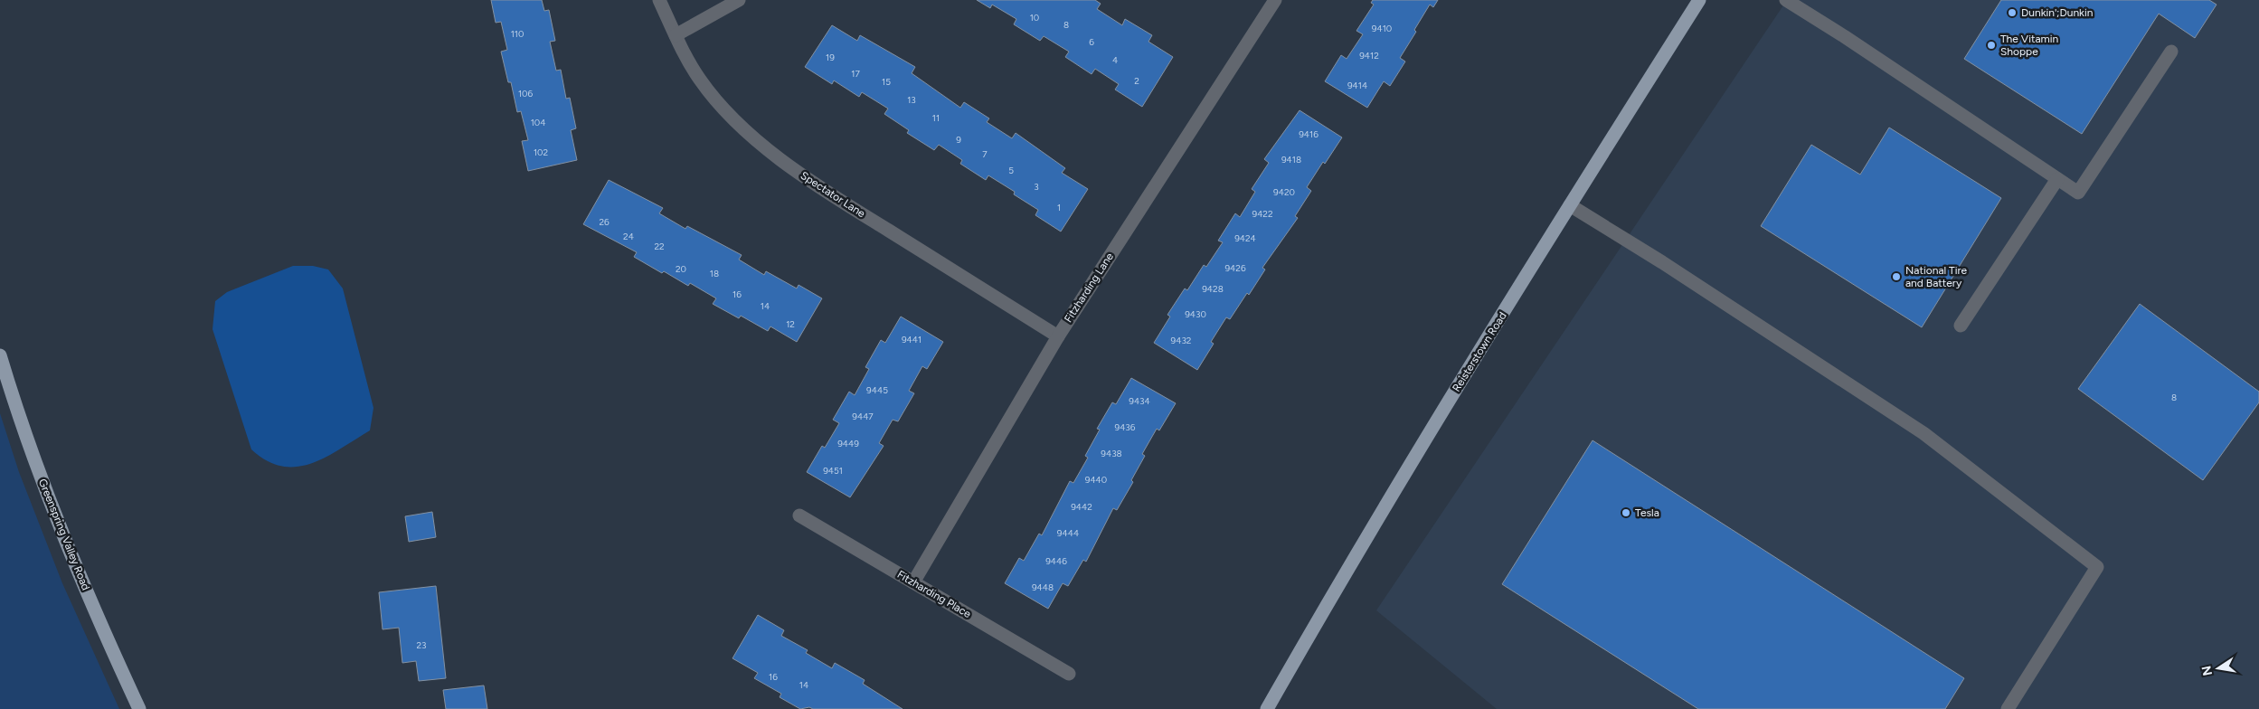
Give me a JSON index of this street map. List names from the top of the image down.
{
  "streets": {
    "main road": ["Reisterstown Road", "Greenspring Valley Road"],
    "street": ["Spectator Lane", "Fitzharding Lane", "Fitzharding Place"]
  },
  "crossings": [
    ["Spectator Lane", "Fitzharding Lane"],
    ["Fitzharding Lane", "Fitzharding Place"]
  ],
  "places": [
    "Dunkin';Dunkin",
    "The Vitamin Shoppe",
    "National Tire and Battery",
    "Tesla"
  ],
  "house_numbers": [
    "10",
    "8",
    "9410",
    "110",
    "6",
    "9412",
    "19",
    "4",
    "17",
    "2",
    "15",
    "9414",
    "106",
    "13",
    "11",
    "104",
    "9416",
    "9",
    "102",
    "7",
    "9418",
    "5",
    "3",
    "9420",
    "1",
    "9422",
    "26",
    "24",
    "9424",
    "22",
    "9426",
    "20",
    "18",
    "9428",
    "16",
    "14",
    "9430",
    "12",
    "9441",
    "9432",
    "9445",
    "8",
    "9434",
    "9447",
    "9436",
    "9449",
    "9438",
    "9451",
    "9440",
    "9442",
    "9444",
    "9446",
    "9448",
    "23",
    "16",
    "14"
  ],
  "north": "left"
}
